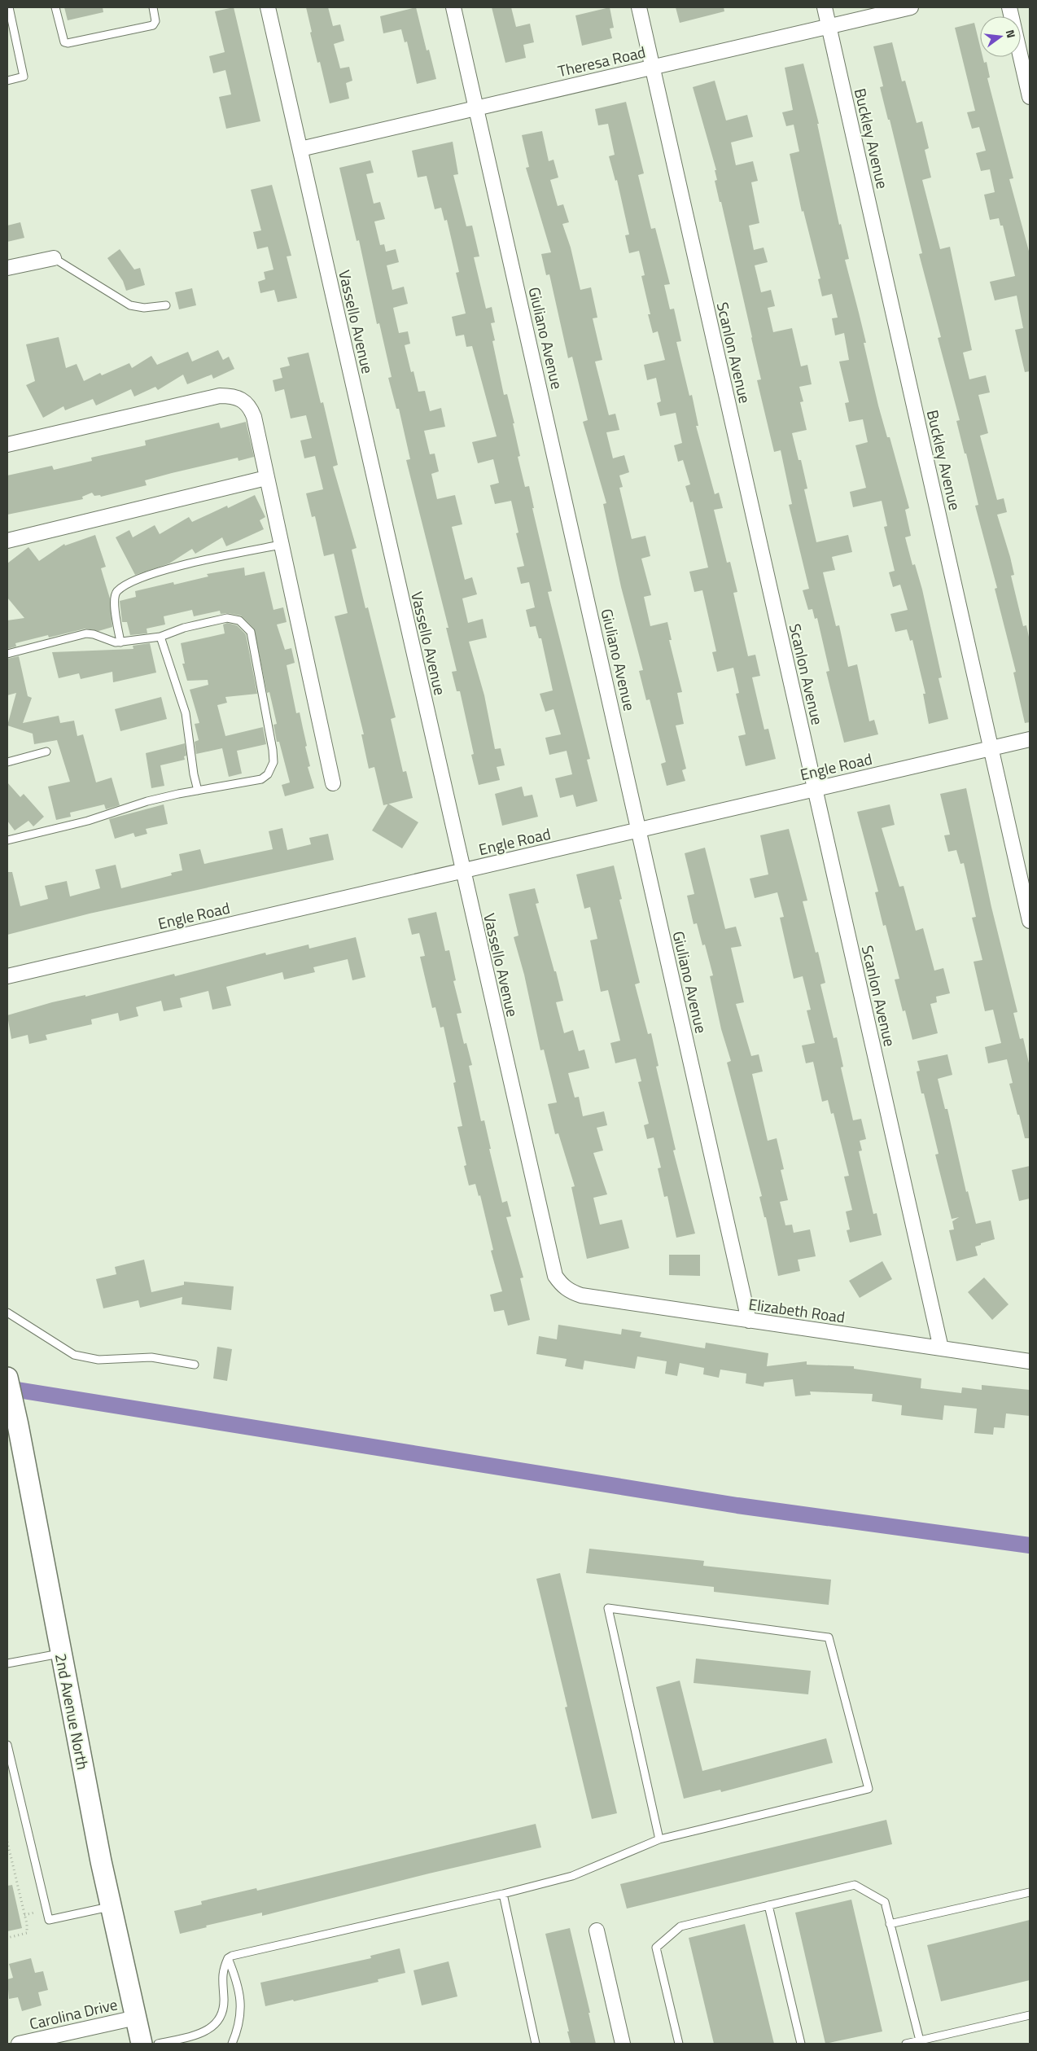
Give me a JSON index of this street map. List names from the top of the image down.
{
  "streets": {
    "street": [
      "Theresa Road",
      "Buckley Avenue",
      "Vassello Avenue",
      "Giuliano Avenue",
      "Scanlon Avenue",
      "Engle Road",
      "Elizabeth Road",
      "2nd Avenue North",
      "Carolina Drive"
    ]
  },
  "crossings": [
    ["Theresa Road", "Buckley Avenue"],
    ["Theresa Road", "Vassello Avenue"],
    ["Theresa Road", "Giuliano Avenue"],
    ["Theresa Road", "Scanlon Avenue"],
    ["Buckley Avenue", "Engle Road"],
    ["Vassello Avenue", "Engle Road"],
    ["Vassello Avenue", "Elizabeth Road"],
    ["Giuliano Avenue", "Engle Road"],
    ["Giuliano Avenue", "Elizabeth Road"],
    ["Scanlon Avenue", "Engle Road"],
    ["Scanlon Avenue", "Elizabeth Road"],
    ["2nd Avenue North", "Carolina Drive"]
  ],
  "north": "right"
}
